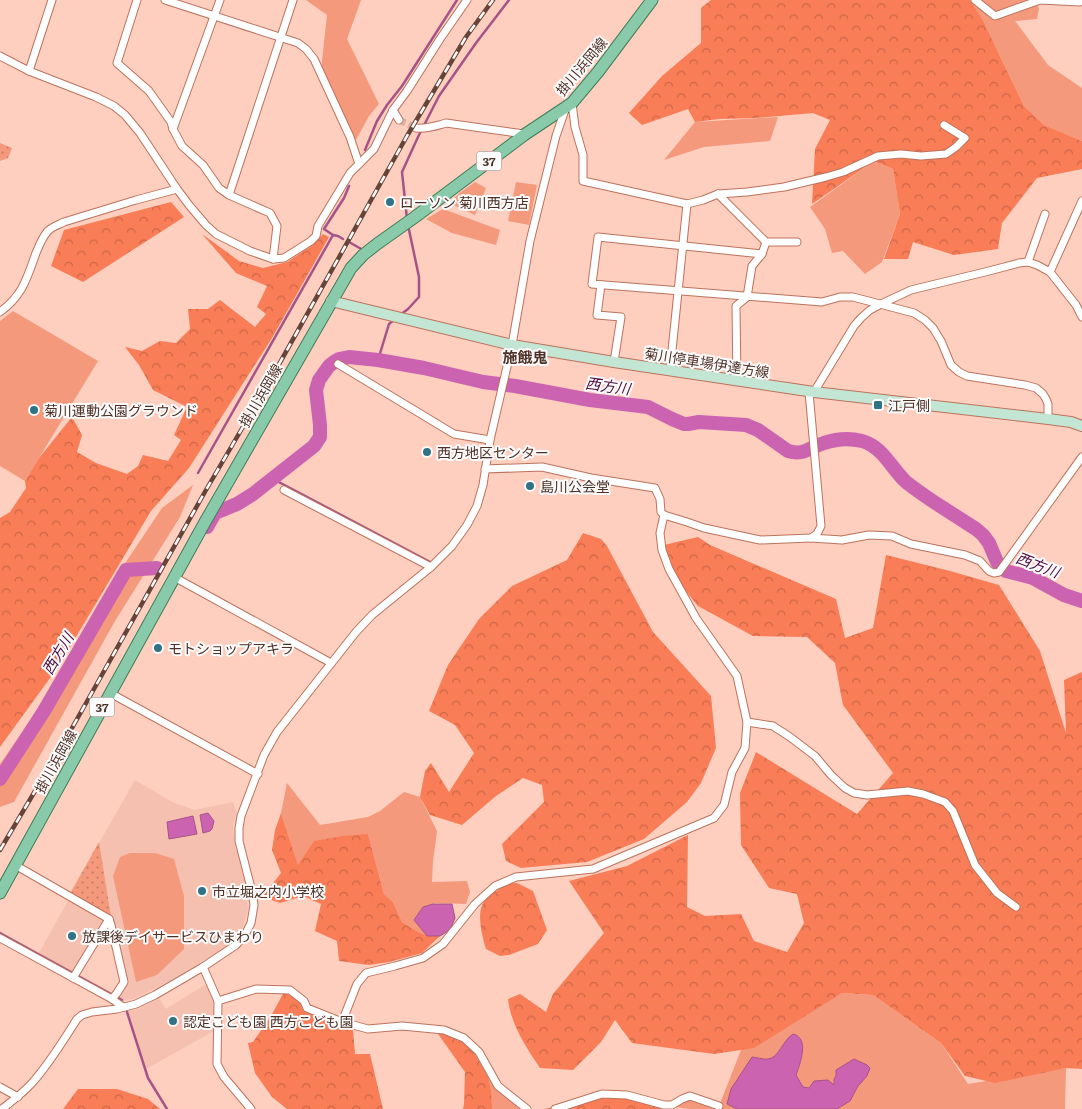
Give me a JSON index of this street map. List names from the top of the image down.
{
  "streets": {
    "main road": ["掛川浜岡線", "37", "菊川停車場伊達方線"]
  },
  "crossings": [
    ["掛川浜岡線", "菊川停車場伊達方線"]
  ],
  "districts": ["施餓鬼"],
  "water": ["西方川"],
  "places": {
    "other": [
      "ローソン 菊川西方店",
      "菊川運動公園グラウンド",
      "西方地区センター",
      "島川公会堂",
      "モトショップアキラ",
      "市立堀之内小学校",
      "放課後デイサービスひまわり",
      "認定こども園 西方こども園"
    ],
    "transit": ["江戸側"]
  }
}
